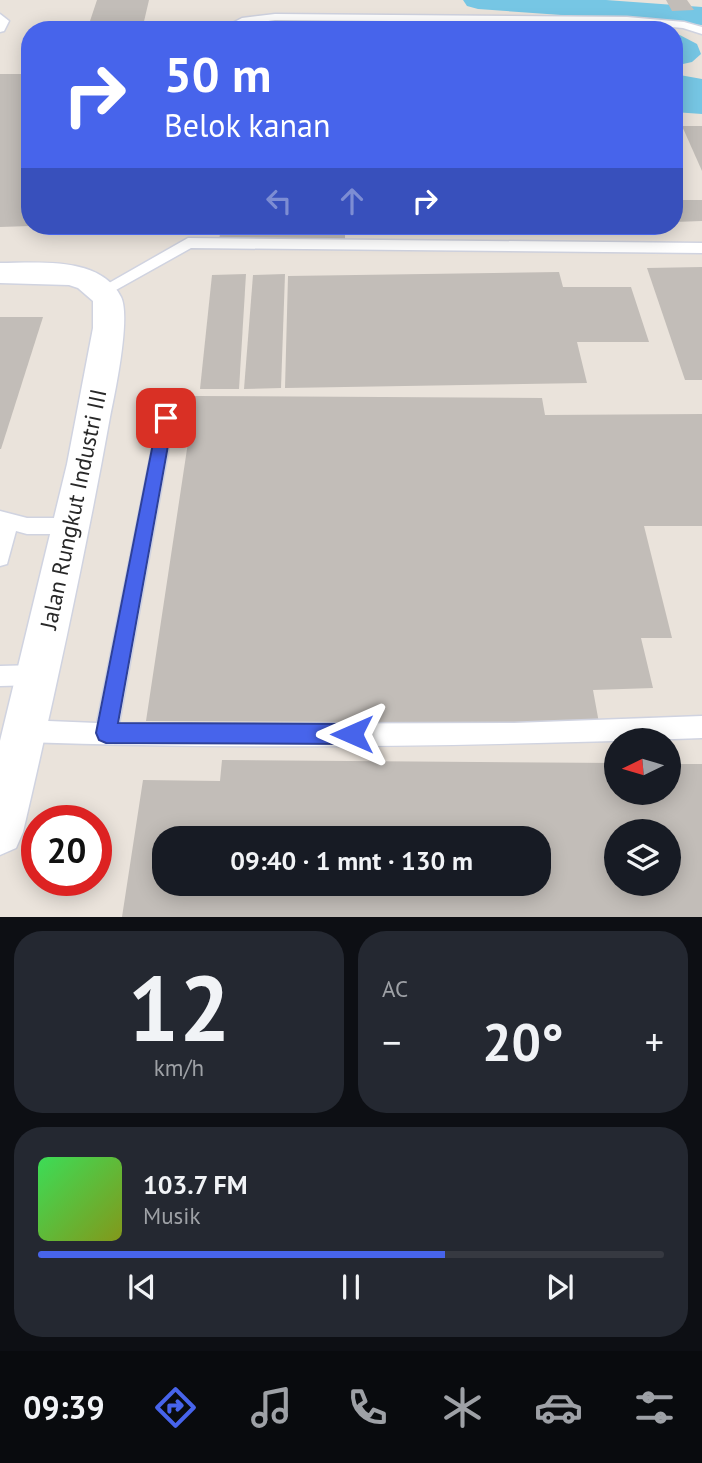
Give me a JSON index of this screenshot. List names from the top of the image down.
{
  "streets": {
    "street": ["Jalan Rungkut Industri III"]
  },
  "north": "left",
  "page": {
    "turn": ["50 m", "Belok kanan"],
    "limit": "20",
    "trip": "09:40 · 1 mnt · 130 m",
    "tile": [
      ["12", "km/h"],
      "AC"
    ],
    "heat": ["−", "20°", "+"],
    "song": ["103.7 FM", "Musik"],
    "tabs": "09:39"
  }
}
